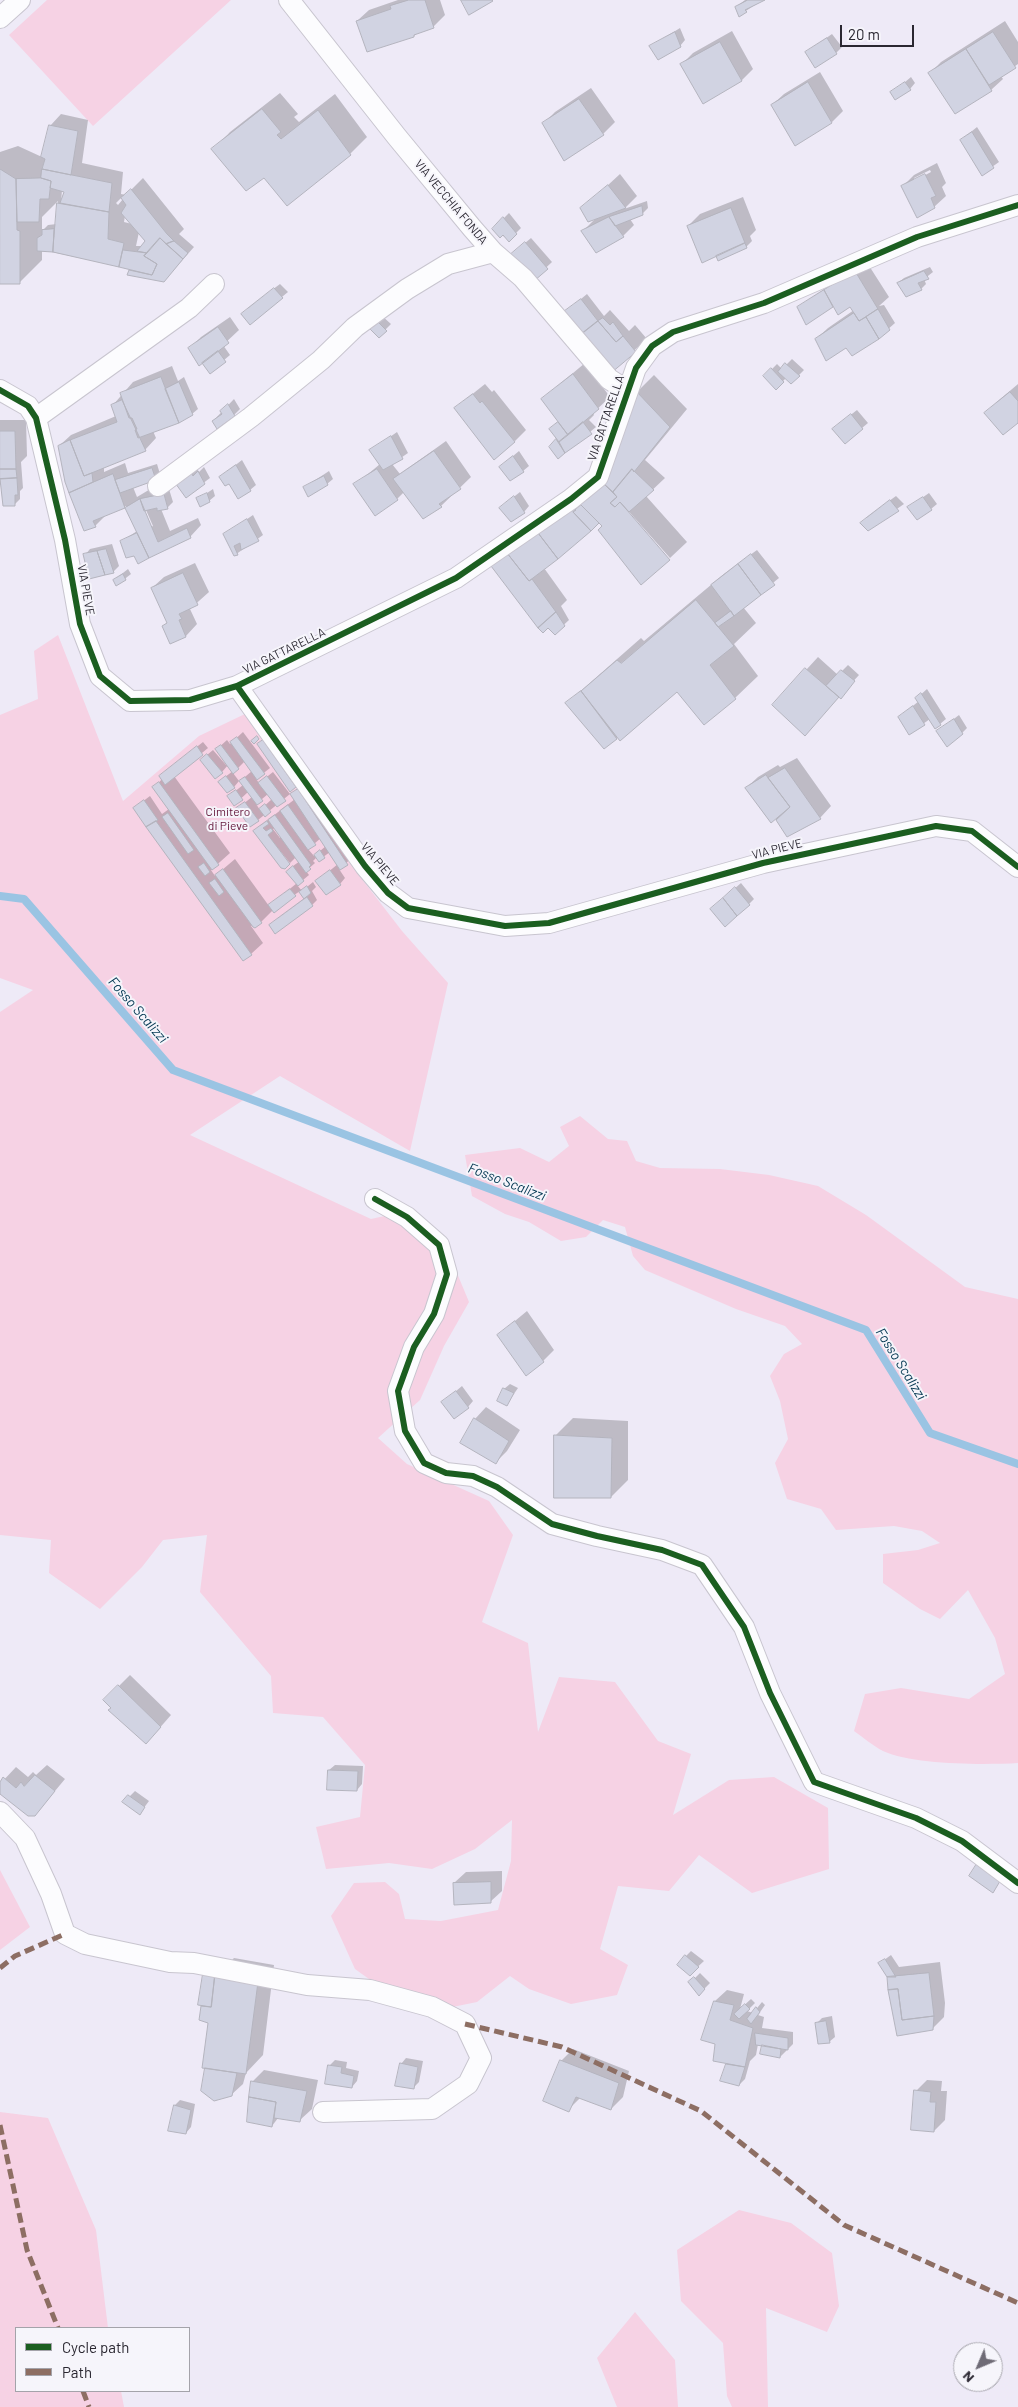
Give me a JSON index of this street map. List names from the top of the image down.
{
  "streets": {
    "street": ["VIA VECCHIA FONDA", "VIA GATTARELLA", "VIA PIEVE"]
  },
  "crossings": [
    ["VIA VECCHIA FONDA", "VIA GATTARELLA"],
    ["VIA GATTARELLA", "VIA PIEVE"]
  ],
  "water": ["Fosso Scalizzi"],
  "parks": ["Cimitero di Pieve"],
  "legend": ["Cycle path", "Path"],
  "scale_bar": "20 m",
  "north": "bottom left"
}
